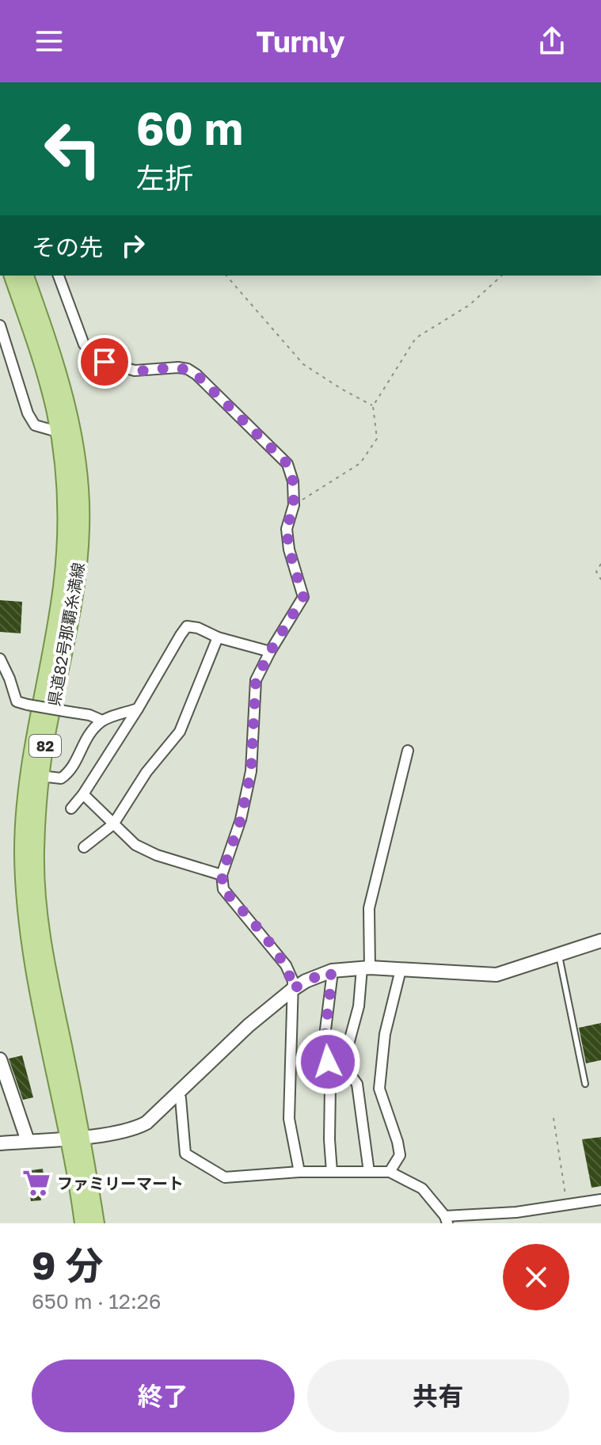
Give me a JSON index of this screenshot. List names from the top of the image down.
{
  "streets": {
    "main road": ["県道82号那覇糸満線", "82"]
  },
  "places": {
    "supermarket": ["ファミリーマート"]
  },
  "page": {
    "header": "Turnly",
    "turn": ["60 m", "左折"],
    "then": "その先",
    "heading": ["9 分", "650 m · 12:26"],
    "buttons": ["終了", "共有"]
  }
}
